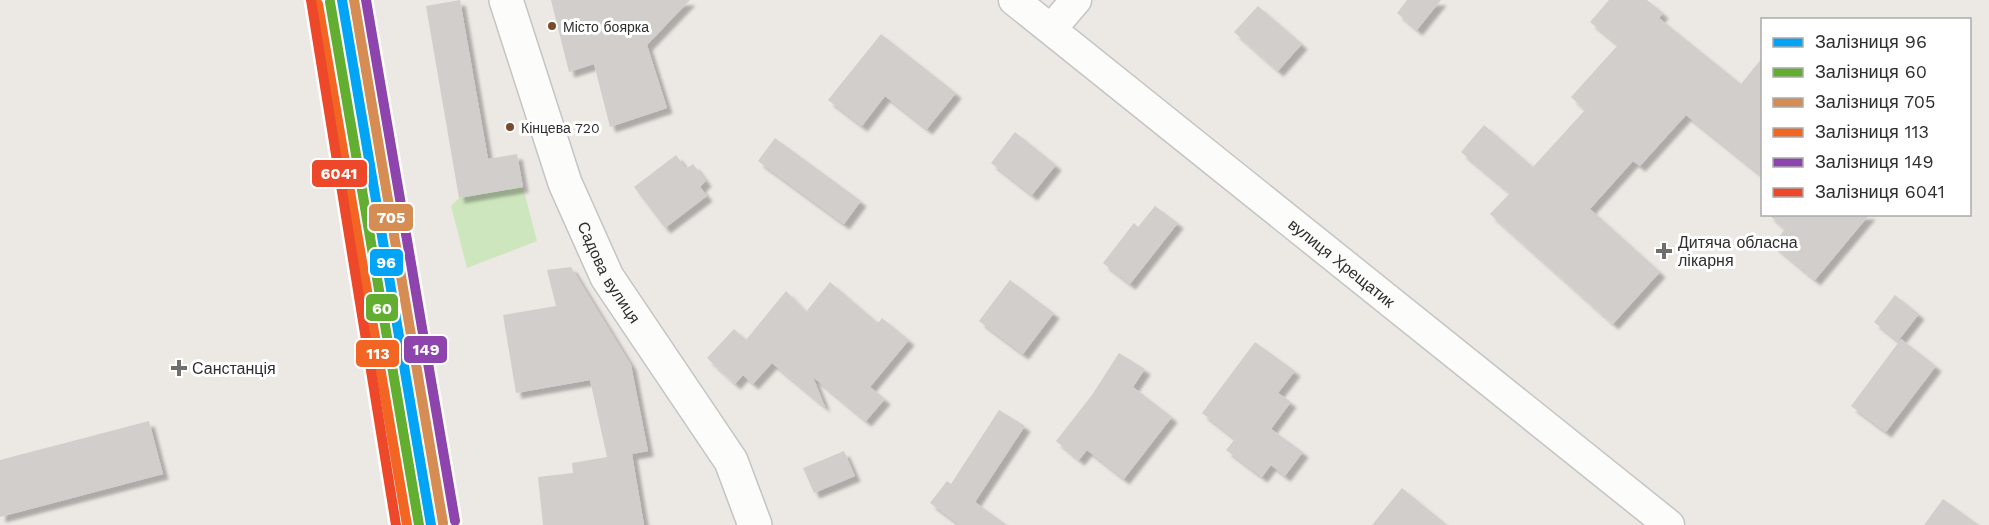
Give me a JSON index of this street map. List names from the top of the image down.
{
  "streets": {
    "street": ["вулиця Хрещатик", "Садова вулиця"]
  },
  "places": {
    "other": ["Місто боярка", "Кінцева 720"],
    "health": ["Дитяча обласна лікарня", "Санстанція"]
  },
  "lines": [
    "rail line 96",
    "rail line 705",
    "rail line 149",
    "rail line 6041",
    "rail line 60",
    "rail line 113"
  ],
  "legend": [
    "Залізниця 96",
    "Залізниця 60",
    "Залізниця 705",
    "Залізниця 113",
    "Залізниця 149",
    "Залізниця 6041"
  ]
}
